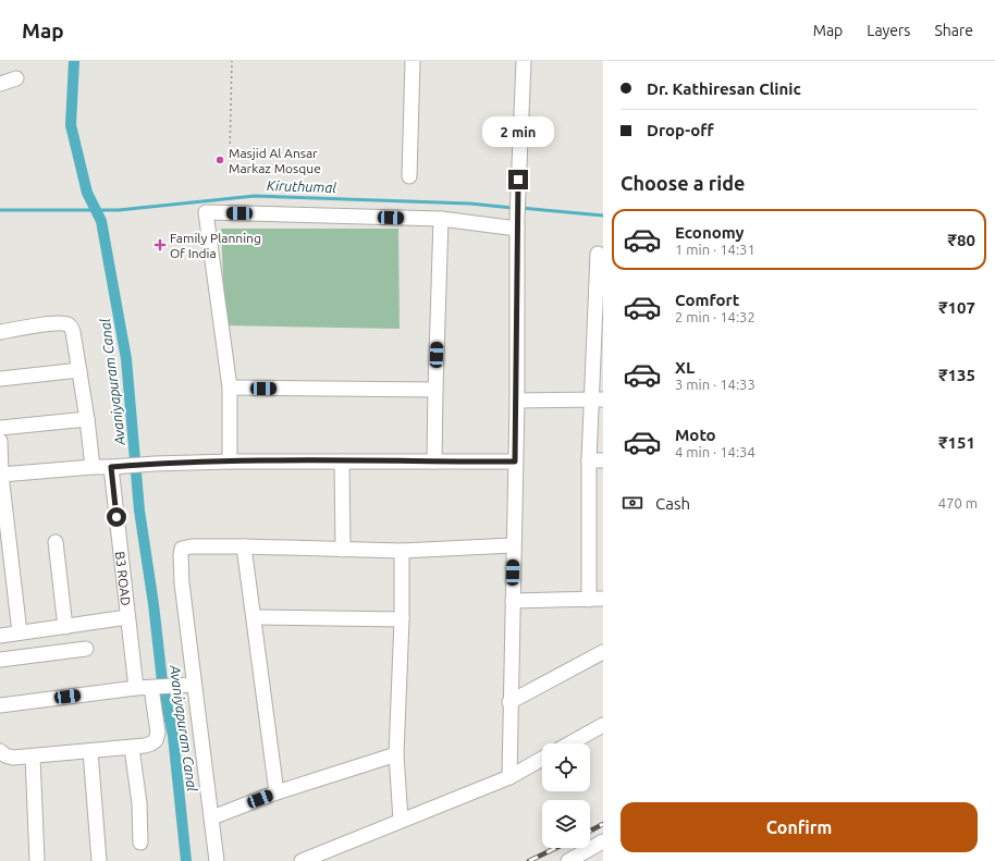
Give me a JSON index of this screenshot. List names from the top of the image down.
{
  "streets": {
    "street": ["B3 ROAD"]
  },
  "water": ["Kiruthumal", "Avaniyapuram Canal"],
  "places": {
    "other": ["Masjid Al Ansar Markaz Mosque"],
    "health": ["Family Planning Of India"]
  },
  "page": {
    "header": "Map",
    "nav": ["Map", "Layers", "Share"],
    "banner": ["Dr. Kathiresan Clinic", "Drop-off"],
    "bubble": "2 min",
    "heading": "Choose a ride",
    "list": [
      {
        "name": "Economy",
        "note": "1 min · 14:31",
        "value": "₹80"
      },
      {
        "name": "Comfort",
        "note": "2 min · 14:32",
        "value": "₹107"
      },
      {
        "name": "XL",
        "note": "3 min · 14:33",
        "value": "₹135"
      },
      {
        "name": "Moto",
        "note": "4 min · 14:34",
        "value": "₹151"
      }
    ],
    "pay": ["Cash", "470 m"],
    "buttons": "Confirm"
  }
}
